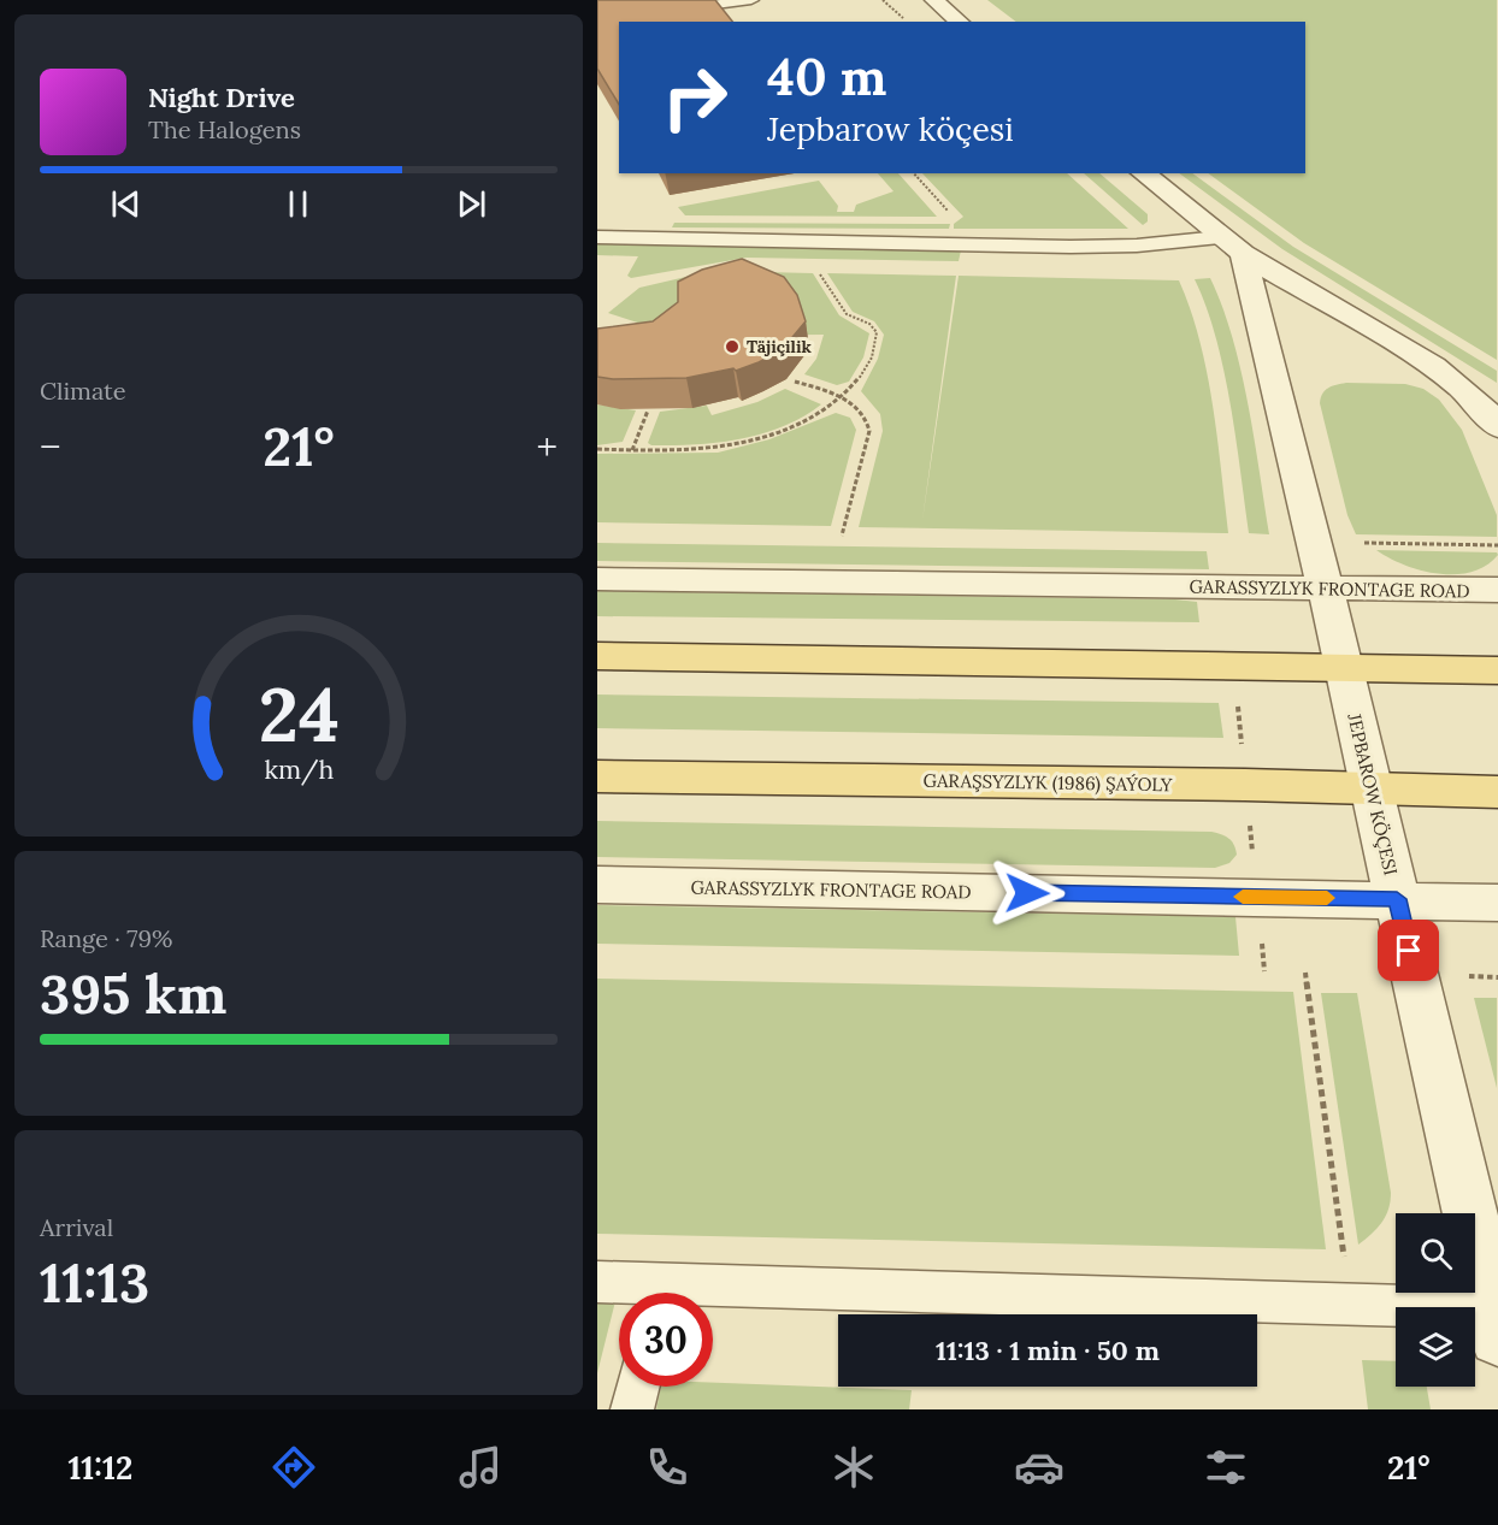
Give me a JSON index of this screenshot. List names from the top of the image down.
{
  "streets": {
    "main road": ["GARAŞSYZLYK (1986) ŞAÝOLY"],
    "street": ["GARASSYZLYK FRONTAGE ROAD", "JEPBAROW KÖÇESI"]
  },
  "crossings": [
    ["GARASSYZLYK FRONTAGE ROAD", "JEPBAROW KÖÇESI"],
    ["GARAŞSYZLYK (1986) ŞAÝOLY", "JEPBAROW KÖÇESI"]
  ],
  "places": ["Täjiçilik"],
  "page": {
    "turn": ["40 m", "Jepbarow köçesi"],
    "song": ["Night Drive", "The Halogens"],
    "tile": [
      "Climate",
      ["Range · 79%", "395 km"],
      ["Arrival", "11:13"]
    ],
    "heat": ["−", "21°", "+"],
    "limit": "30",
    "trip": "11:13 · 1 min · 50 m",
    "tabs": ["11:12", "21°"],
    "gauge": ["24", "km/h"]
  }
}
